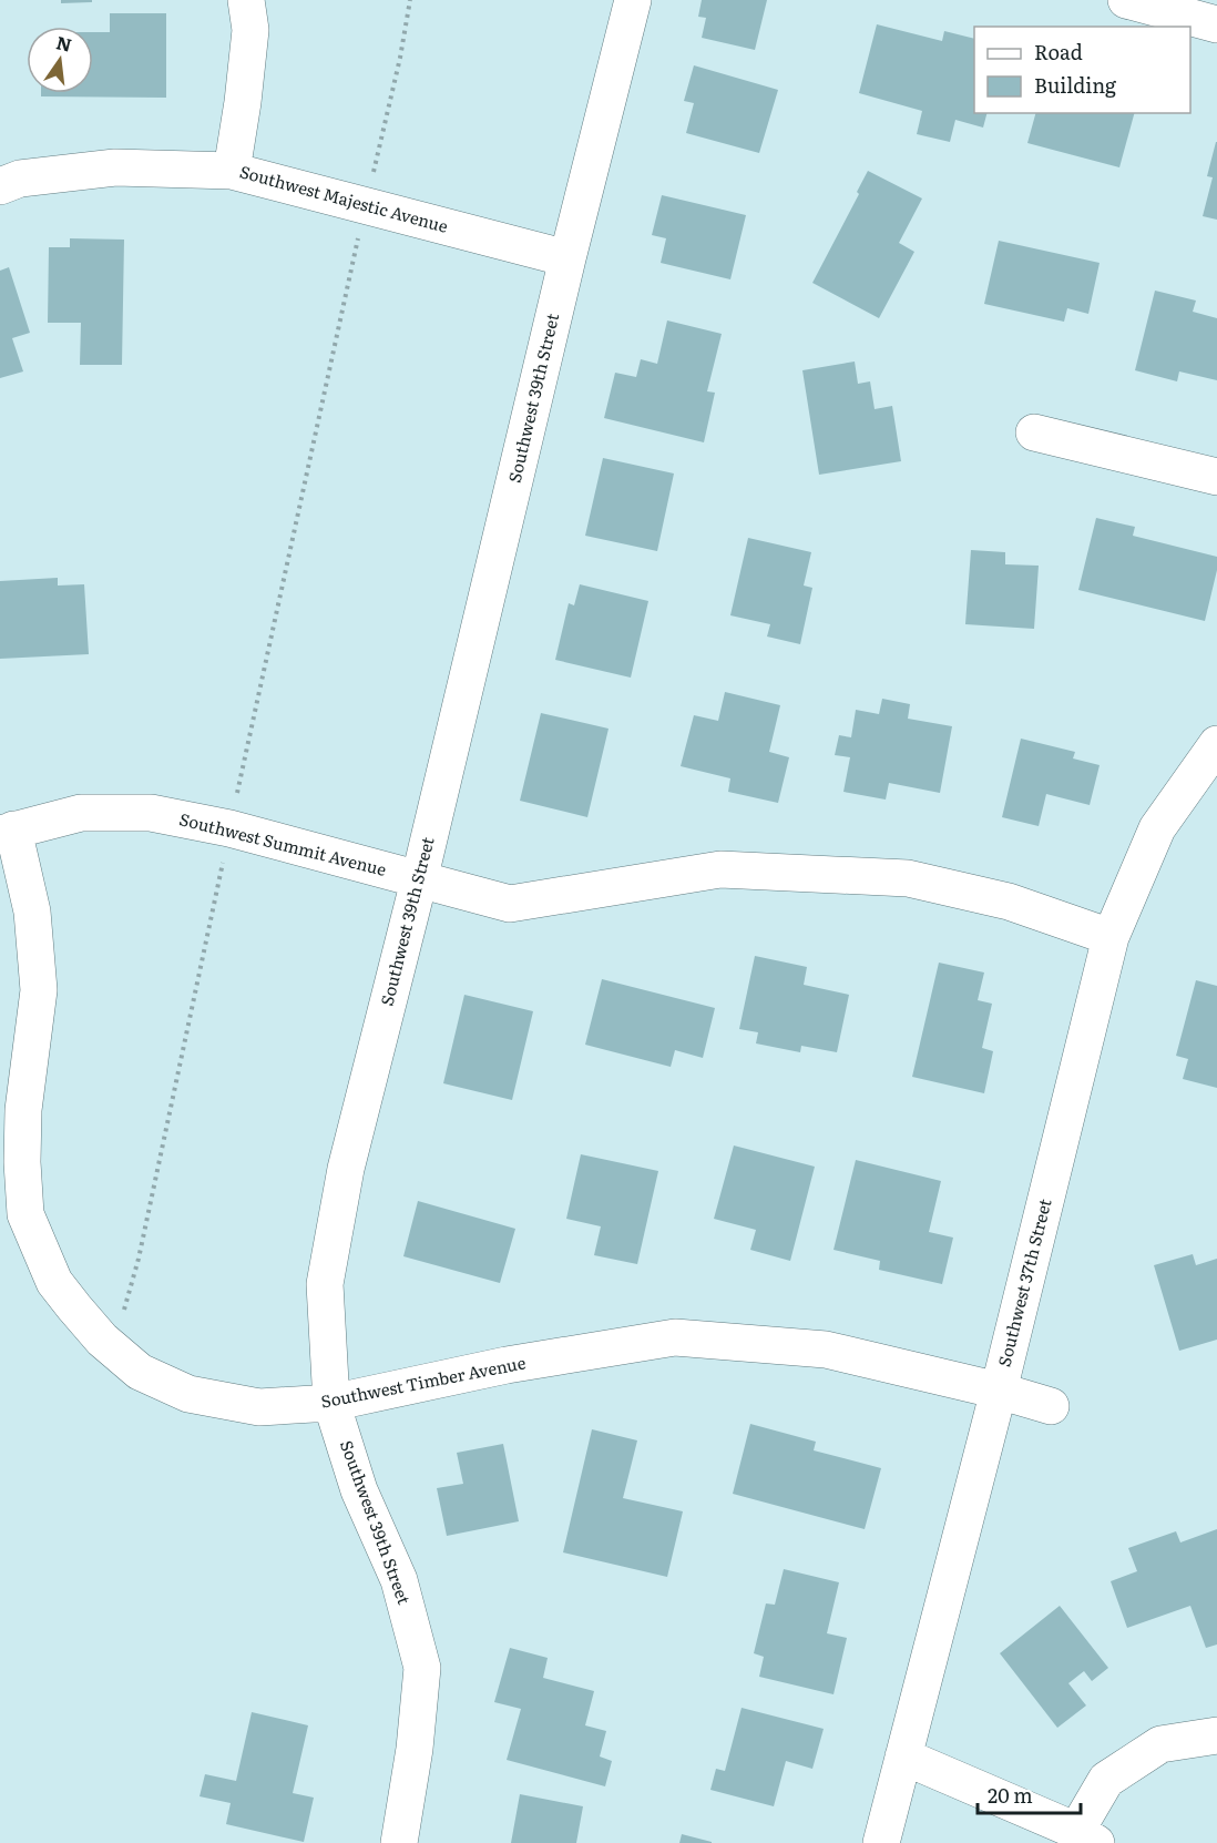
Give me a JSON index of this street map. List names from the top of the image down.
{
  "streets": {
    "street": [
      "Southwest Majestic Avenue",
      "Southwest 39th Street",
      "Southwest Summit Avenue",
      "Southwest 37th Street",
      "Southwest Timber Avenue"
    ]
  },
  "crossings": [
    ["Southwest Majestic Avenue", "Southwest 39th Street"],
    ["Southwest 39th Street", "Southwest Summit Avenue"],
    ["Southwest 39th Street", "Southwest Timber Avenue"],
    ["Southwest Summit Avenue", "Southwest 37th Street"],
    ["Southwest Summit Avenue", "Southwest Timber Avenue"],
    ["Southwest 37th Street", "Southwest Timber Avenue"]
  ],
  "legend": ["Road", "Building"],
  "scale_bar": "20 m",
  "north": "top"
}
